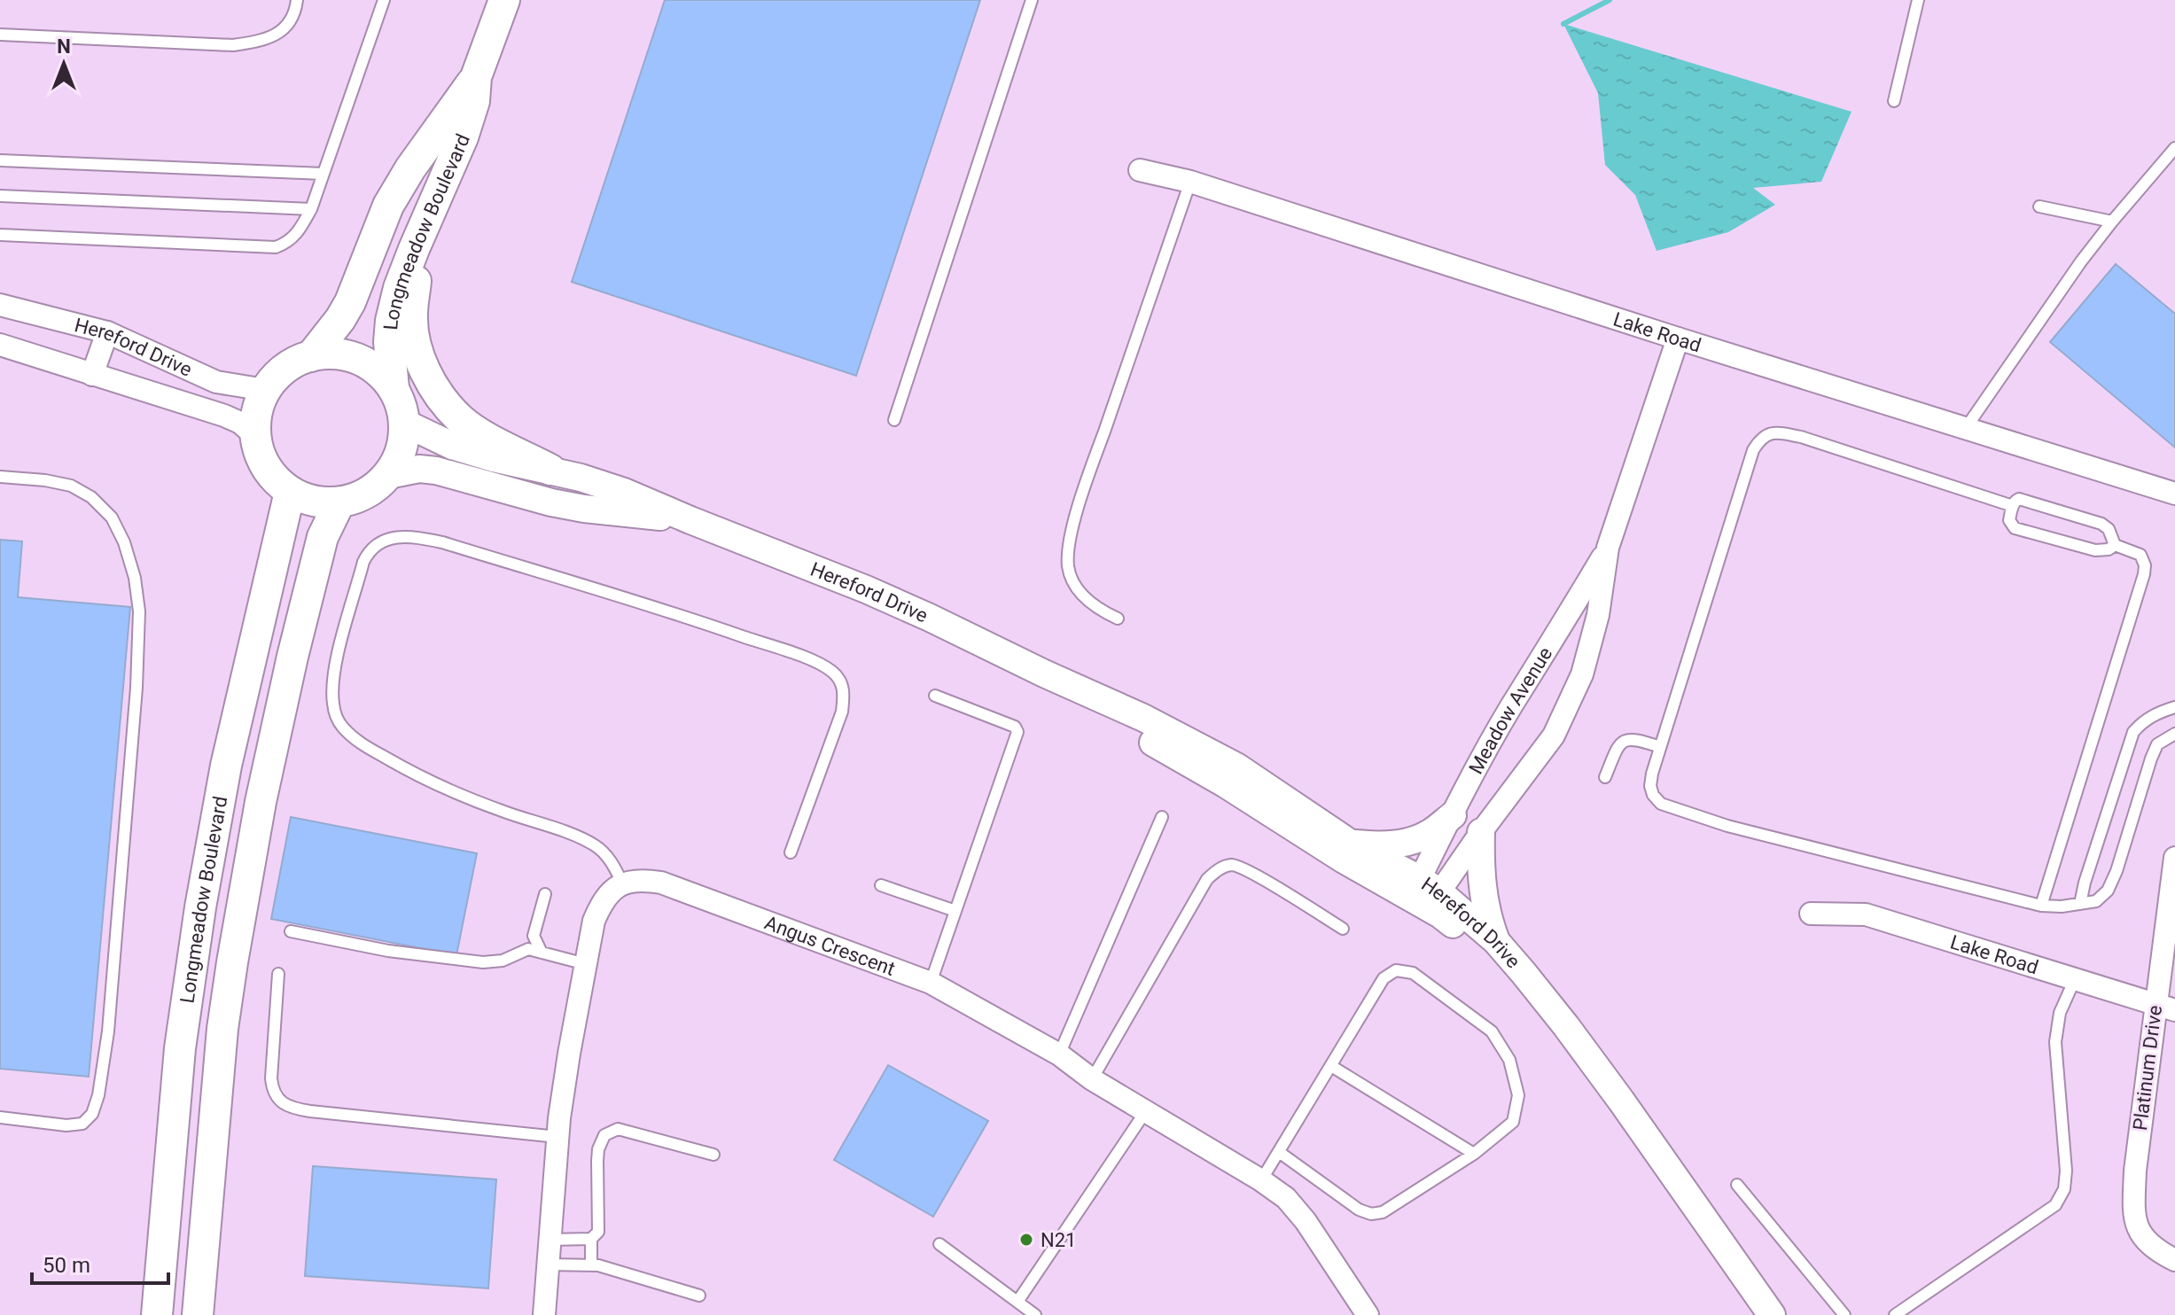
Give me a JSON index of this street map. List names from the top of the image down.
{
  "streets": {
    "main road": ["Longmeadow Boulevard"],
    "street": [
      "Lake Road",
      "Hereford Drive",
      "Meadow Avenue",
      "Angus Crescent",
      "Platinum Drive"
    ]
  },
  "crossings": [
    ["Longmeadow Boulevard", "Hereford Drive"],
    ["Lake Road", "Meadow Avenue"],
    ["Lake Road", "Platinum Drive"],
    ["Hereford Drive", "Meadow Avenue"]
  ],
  "places": ["N21"],
  "scale_bar": "50 m",
  "north": "top"
}
